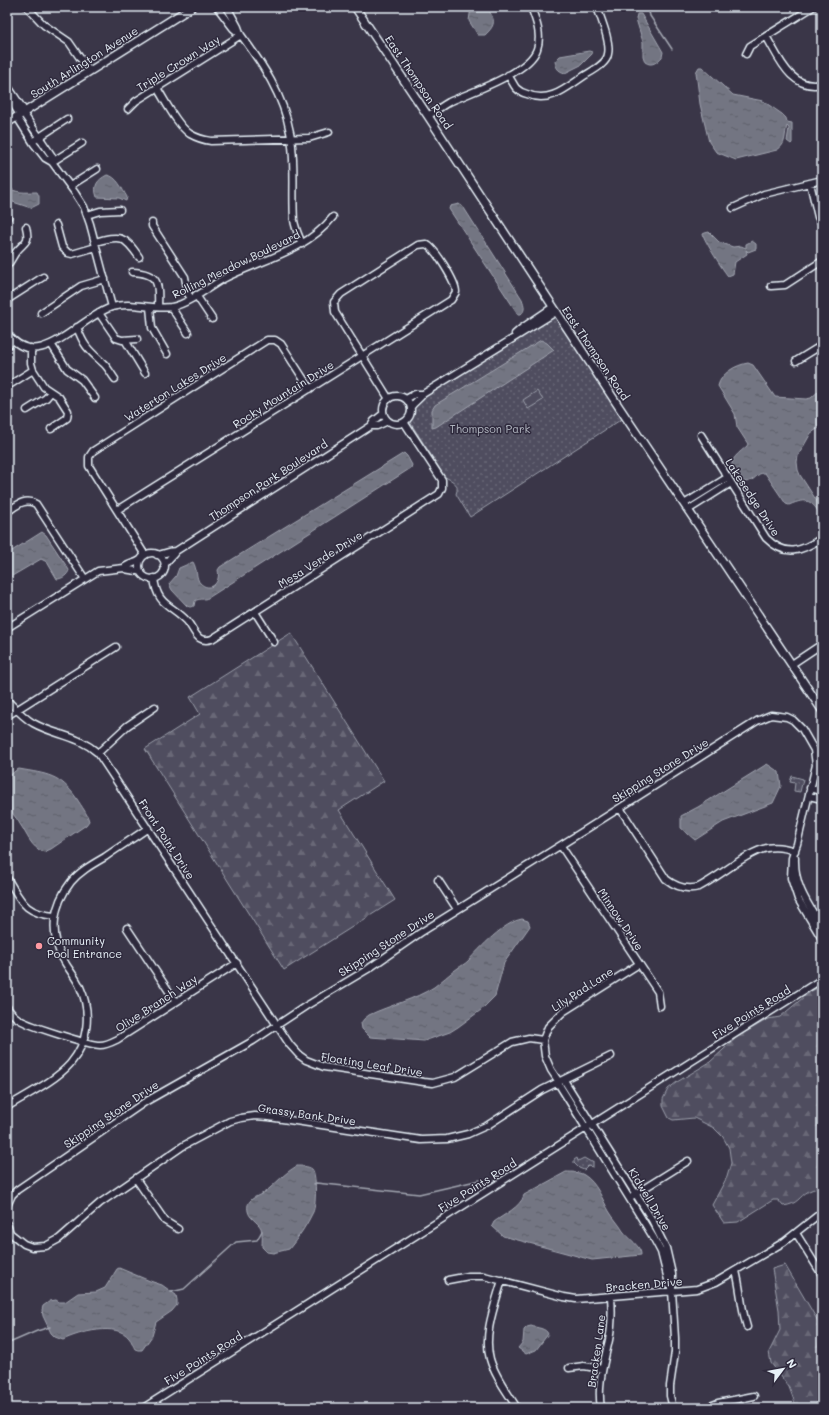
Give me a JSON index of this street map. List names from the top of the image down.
{
  "streets": {
    "main road": ["South Arlington Avenue", "East Thompson Road"],
    "street": [
      "Triple Crown Way",
      "Rolling Meadow Boulevard",
      "Waterton Lakes Drive",
      "Rocky Mountain Drive",
      "Thompson Park Boulevard",
      "Lakesedge Drive",
      "Mesa Verde Drive",
      "Skipping Stone Drive",
      "Front Point Drive",
      "Minnow Drive",
      "Lily Pad Lane",
      "Olive Branch Way",
      "Five Points Road",
      "Floating Leaf Drive",
      "Grassy Bank Drive",
      "Kidwell Drive",
      "Bracken Drive",
      "Bracken Lane"
    ]
  },
  "crossings": [
    ["Waterton Lakes Drive", "Rocky Mountain Drive"],
    ["Thompson Park Boulevard", "Mesa Verde Drive"],
    ["Skipping Stone Drive", "Front Point Drive"],
    ["Skipping Stone Drive", "Minnow Drive"],
    ["Skipping Stone Drive", "Floating Leaf Drive"],
    ["Front Point Drive", "Olive Branch Way"],
    ["Front Point Drive", "Floating Leaf Drive"],
    ["Minnow Drive", "Lily Pad Lane"],
    ["Lily Pad Lane", "Floating Leaf Drive"],
    ["Five Points Road", "Kidwell Drive"],
    ["Kidwell Drive", "Bracken Drive"],
    ["Bracken Drive", "Bracken Lane"]
  ],
  "parks": ["Thompson Park"],
  "places": ["Community Pool Entrance"],
  "north": "top right"
}
